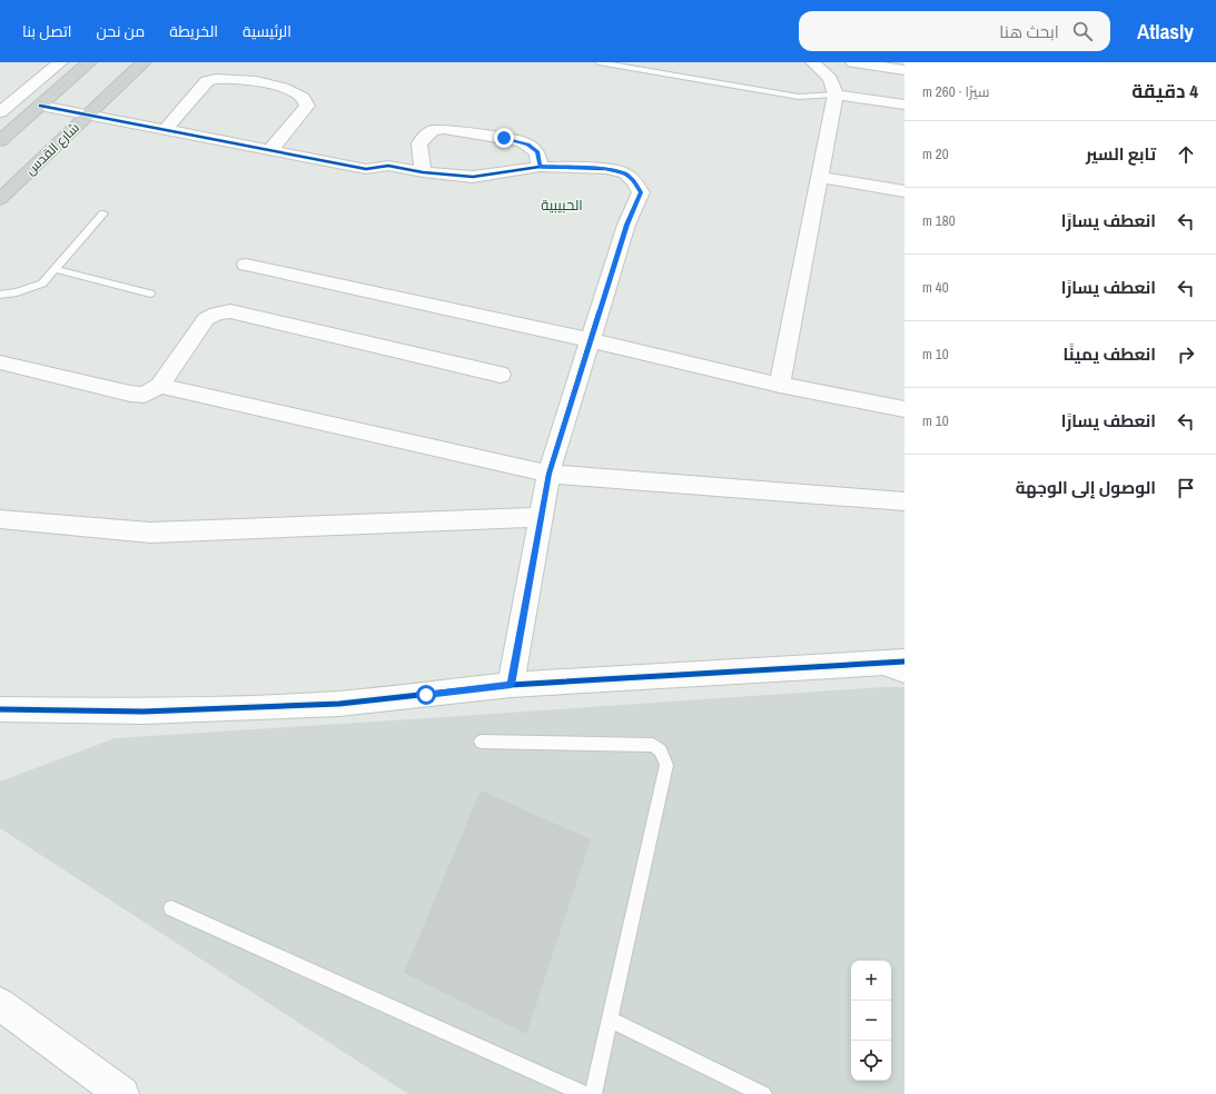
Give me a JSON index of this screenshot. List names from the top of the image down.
{
  "streets": {
    "main road": ["شارع القدس"]
  },
  "districts": ["الحبيبية"],
  "page": {
    "header": "Atlasly",
    "search": "ابحث هنا",
    "nav": [
      "الرئيسية",
      "الخريطة",
      "من نحن",
      "اتصل بنا"
    ],
    "heading": ["4 دقيقة", "سيرًا · 260 m"],
    "list": [
      ["تابع السير", "20 m"],
      ["انعطف يسارًا", "180 m"],
      ["انعطف يسارًا", "40 m"],
      ["انعطف يمينًا", "10 m"],
      ["انعطف يسارًا", "10 m"],
      "الوصول إلى الوجهة"
    ],
    "map_buttons": ["+", "−"]
  }
}
